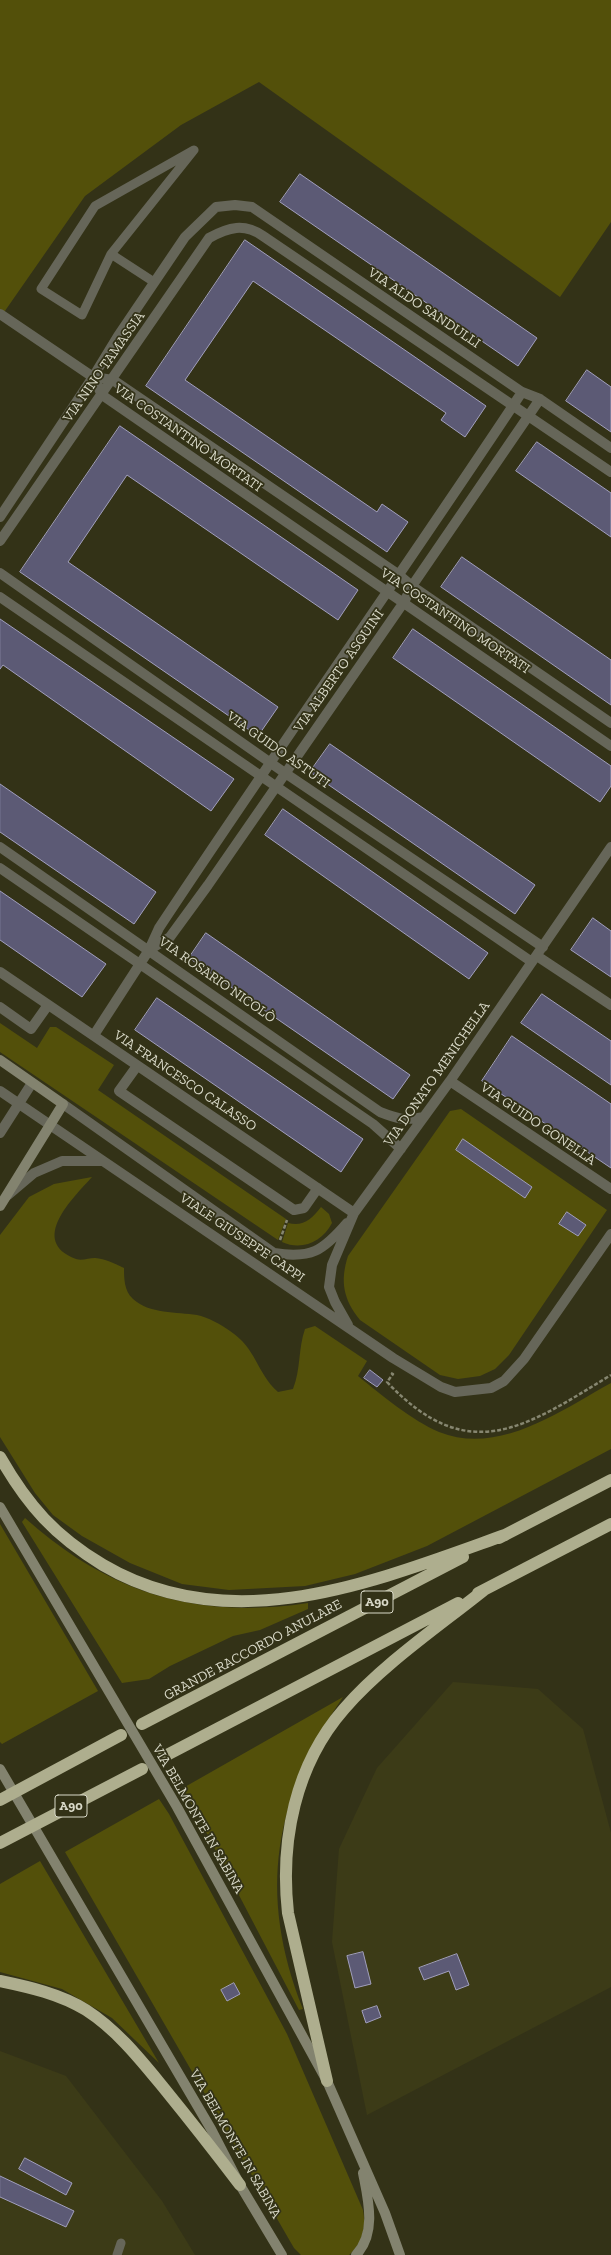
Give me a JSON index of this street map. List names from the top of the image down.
{
  "streets": {
    "highway": ["A90", "GRANDE RACCORDO ANULARE"],
    "main road": ["VIALE GIUSEPPE CAPPI", "VIA BELMONTE IN SABINA"],
    "street": [
      "VIA ALDO SANDULLI",
      "VIA NINO TAMASSIA",
      "VIA COSTANTINO MORTATI",
      "VIA ALBERTO ASQUINI",
      "VIA GUIDO ASTUTI",
      "VIA ROSARIO NICOLÒ",
      "VIA DONATO MENICHELLA",
      "VIA FRANCESCO CALASSO",
      "VIA GUIDO GONELLA"
    ]
  },
  "crossings": [
    ["VIA ALDO SANDULLI", "VIA NINO TAMASSIA"],
    ["VIA ALDO SANDULLI", "VIA ALBERTO ASQUINI"],
    ["VIA NINO TAMASSIA", "VIA COSTANTINO MORTATI"],
    ["VIA NINO TAMASSIA", "VIA ALBERTO ASQUINI"],
    ["VIA COSTANTINO MORTATI", "VIA ALBERTO ASQUINI"],
    ["VIA ALBERTO ASQUINI", "VIA GUIDO ASTUTI"],
    ["VIA ALBERTO ASQUINI", "VIA ROSARIO NICOLÒ"],
    ["VIA ALBERTO ASQUINI", "VIA FRANCESCO CALASSO"],
    ["VIA GUIDO ASTUTI", "VIA DONATO MENICHELLA"],
    ["VIA ROSARIO NICOLÒ", "VIA DONATO MENICHELLA"],
    ["VIA DONATO MENICHELLA", "VIA FRANCESCO CALASSO"],
    ["VIA DONATO MENICHELLA", "VIA GUIDO GONELLA"],
    ["VIA DONATO MENICHELLA", "VIALE GIUSEPPE CAPPI"],
    ["VIA FRANCESCO CALASSO", "VIALE GIUSEPPE CAPPI"]
  ]
}
